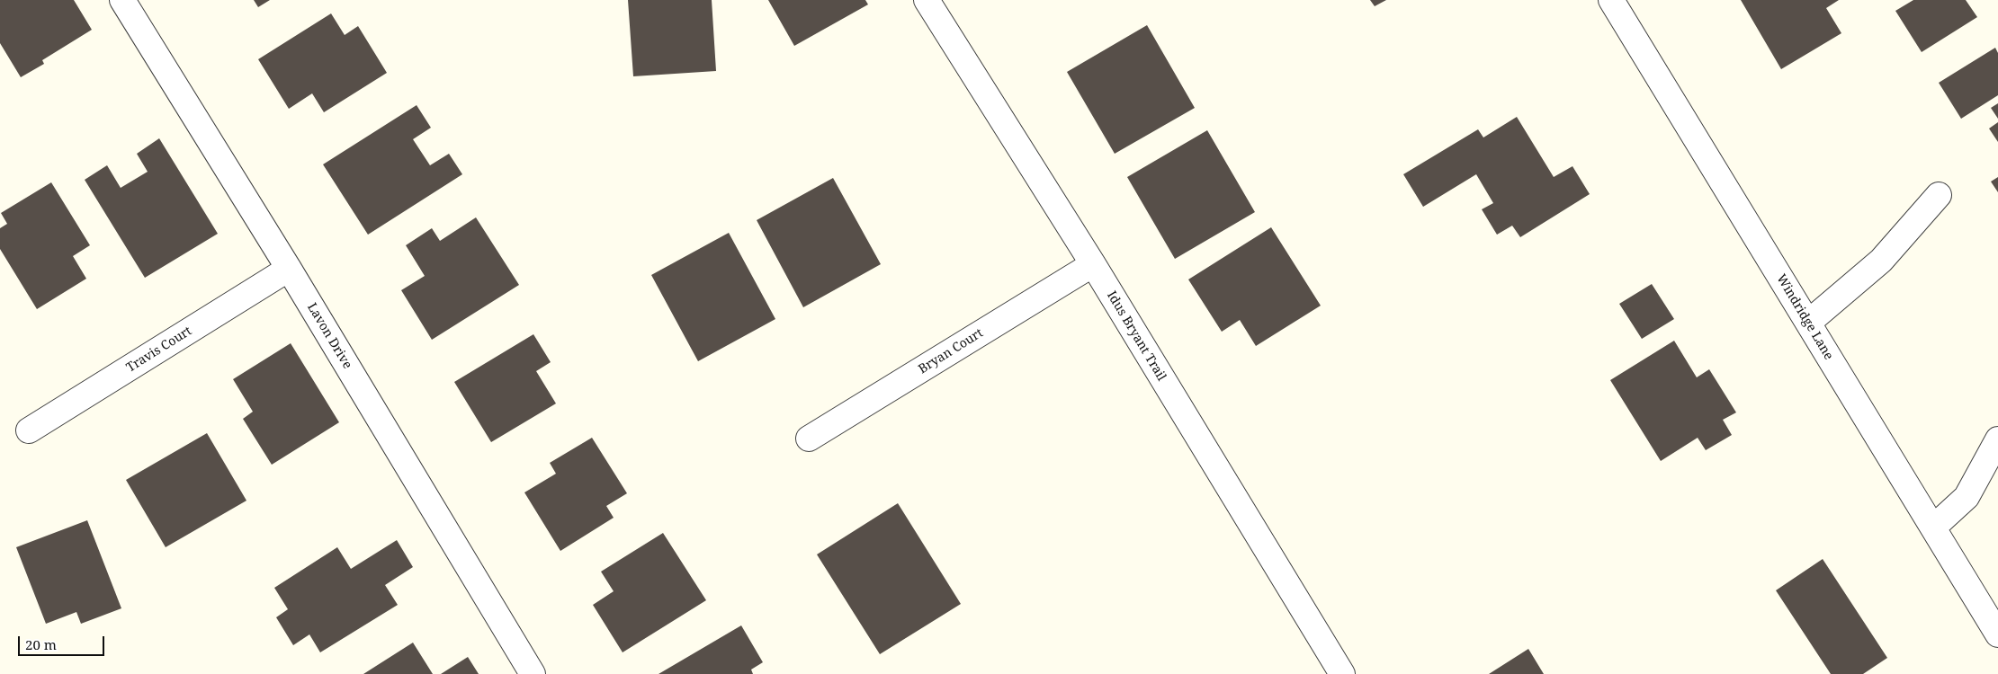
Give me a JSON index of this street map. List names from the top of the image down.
{
  "streets": {
    "street": [
      "Windridge Lane",
      "Lavon Drive",
      "Idus Bryant Trail",
      "Travis Court",
      "Bryan Court"
    ]
  },
  "crossings": [
    ["Lavon Drive", "Travis Court"],
    ["Idus Bryant Trail", "Bryan Court"]
  ],
  "scale_bar": "20 m"
}
